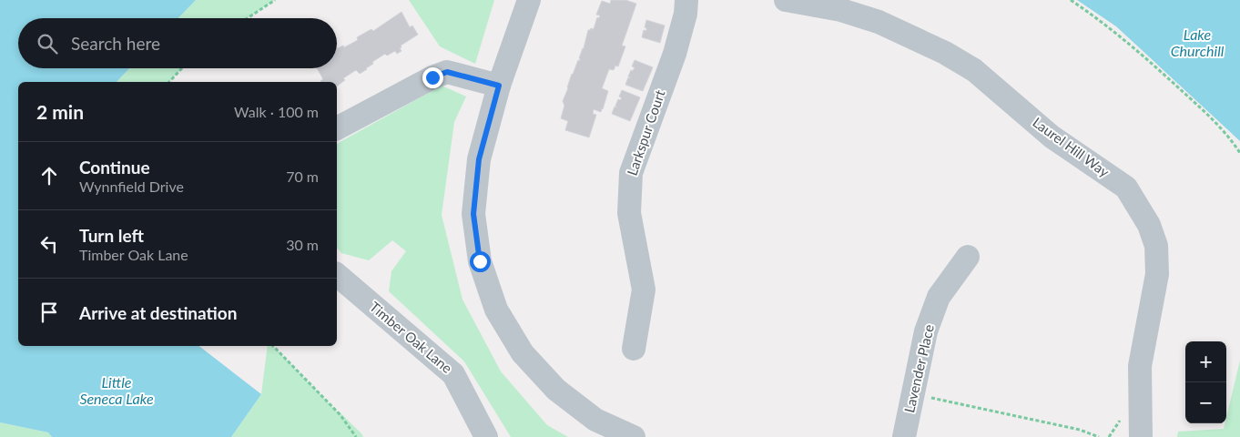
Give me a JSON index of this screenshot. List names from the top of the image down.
{
  "streets": {
    "street": [
      "Larkspur Court",
      "Laurel Hill Way",
      "Timber Oak Lane",
      "Lavender Place"
    ]
  },
  "water": ["Lake Churchill", "Little Seneca Lake"],
  "page": {
    "search": "Search here",
    "heading": ["2 min", "Walk · 100 m"],
    "list": [
      ["Continue", "Wynnfield Drive", "70 m"],
      ["Turn left", "Timber Oak Lane", "30 m"],
      "Arrive at destination"
    ],
    "map_buttons": ["+", "−"]
  }
}
